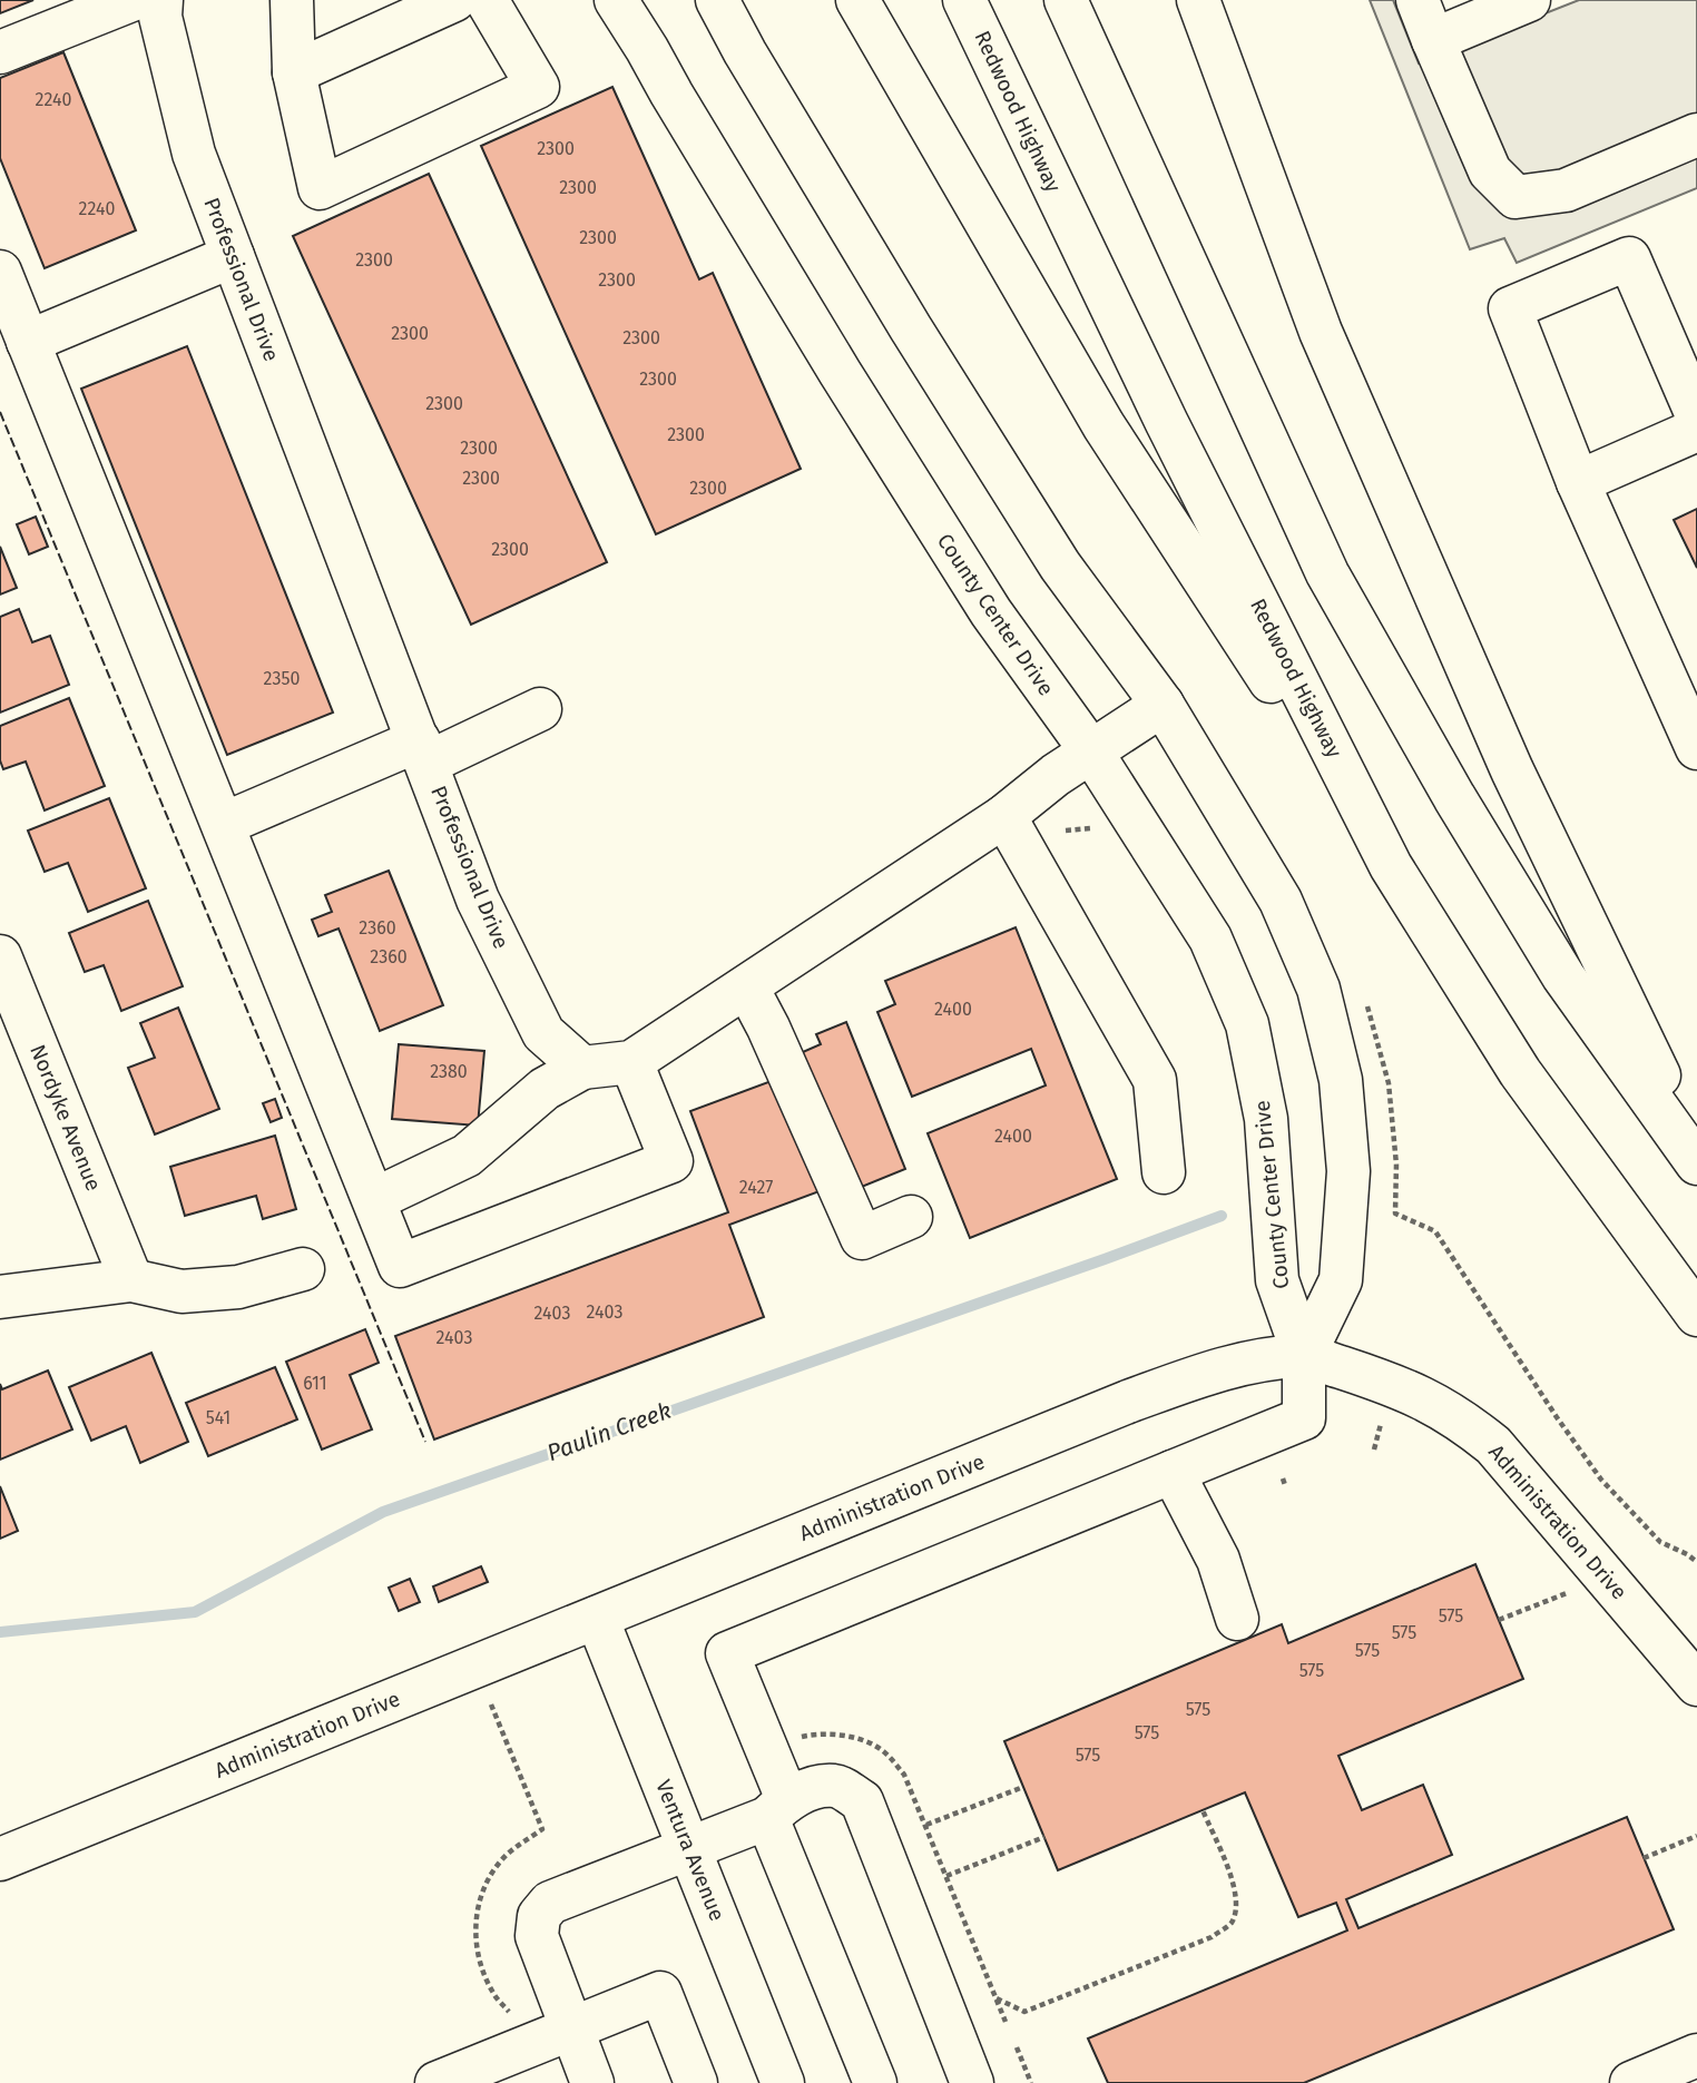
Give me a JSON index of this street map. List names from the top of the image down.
{
  "streets": {
    "main road": [
      "Redwood Highway",
      "Professional Drive",
      "County Center Drive",
      "Nordyke Avenue",
      "Administration Drive",
      "Ventura Avenue"
    ]
  },
  "crossings": [
    ["County Center Drive", "Administration Drive"],
    ["Administration Drive", "Ventura Avenue"]
  ],
  "water": ["Paulin Creek"],
  "house_numbers": [
    "2240",
    "2300",
    "2300",
    "2240",
    "2300",
    "2300",
    "2300",
    "2300",
    "2300",
    "2300",
    "2300",
    "2300",
    "2300",
    "2300",
    "2300",
    "2300",
    "2350",
    "2360",
    "2360",
    "2400",
    "2380",
    "2400",
    "2427",
    "2403",
    "2403",
    "2403",
    "611",
    "541",
    "575",
    "575",
    "575",
    "575",
    "575",
    "575",
    "575"
  ]
}
